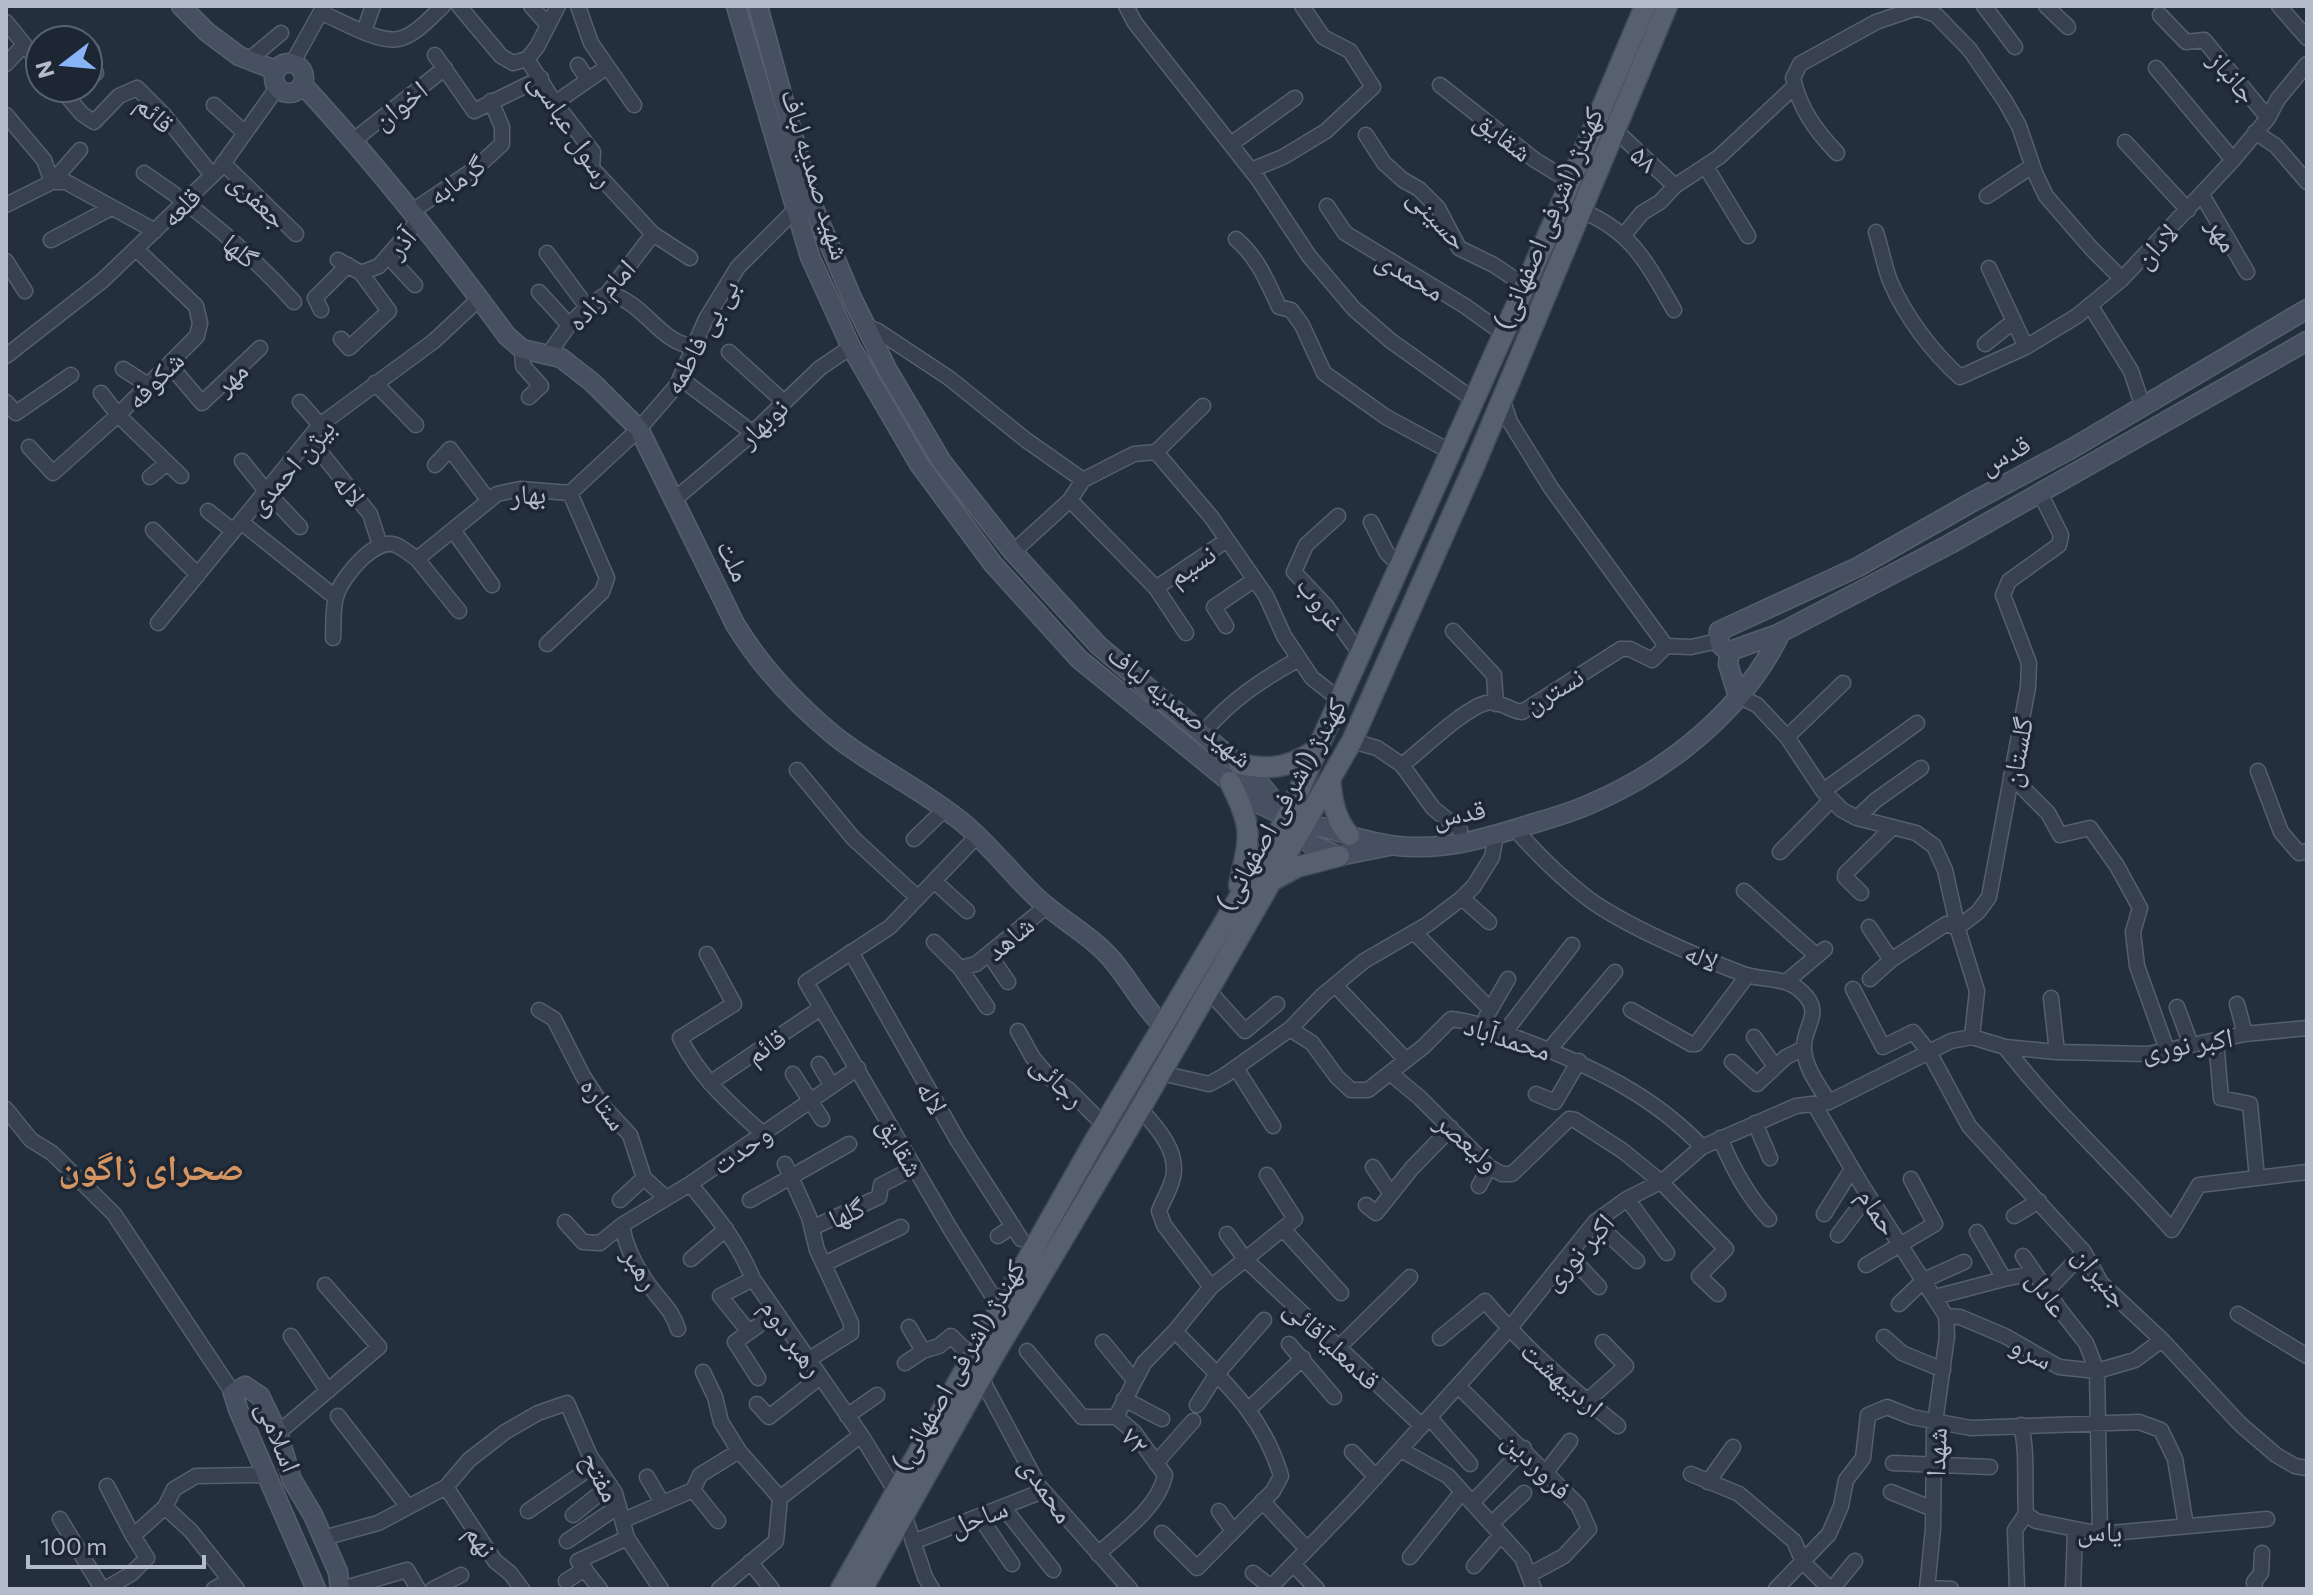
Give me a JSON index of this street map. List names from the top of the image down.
{
  "streets": {
    "main road": [
      "شهید صمدیه لباف",
      "کهندژ (اشرفی اصفهانی)",
      "قدس",
      "ملت",
      "اسلامی"
    ],
    "street": [
      "جانباز",
      "اخوان",
      "قائم",
      "رسول عباسی",
      "شقایق",
      "۵۸",
      "گرمابه",
      "جعفری",
      "قلعه",
      "حسینی",
      "مهر",
      "آذر",
      "لادان",
      "گلها",
      "محمدی",
      "امام زاده",
      "بی بی فاطمه",
      "شکوفه",
      "نوبهار",
      "بیژن احمدی",
      "لاله",
      "بهار",
      "نسیم",
      "غروب",
      "نسترن",
      "گلستان",
      "شاهد",
      "محمدآباد",
      "اکبر نوری",
      "رجائی",
      "ستاره",
      "ولیعصر",
      "وحدت",
      "حمام",
      "رهبر",
      "جنیران",
      "عادل",
      "رهبر دوم",
      "قدمعلیآقائی",
      "سرو",
      "اردیبهشت",
      "۷۲",
      "شهدا",
      "فروردین",
      "مفتح",
      "ساحل",
      "یاس",
      "نهم"
    ]
  },
  "crossings": [
    ["جانباز", "لادان"],
    ["قائم", "شقایق"],
    ["قائم", "قلعه"],
    ["رسول عباسی", "امام زاده"],
    ["شقایق", "کهندژ (اشرفی اصفهانی)"],
    ["شقایق", "گلها"],
    ["شقایق", "لاله"],
    ["شقایق", "وحدت"],
    ["۵۸", "کهندژ (اشرفی اصفهانی)"],
    ["شهید صمدیه لباف", "کهندژ (اشرفی اصفهانی)"],
    ["شهید صمدیه لباف", "بی بی فاطمه"],
    ["شهید صمدیه لباف", "نوبهار"],
    ["گرمابه", "آذر"],
    ["جعفری", "قلعه"],
    ["قلعه", "گلها"],
    ["حسینی", "کهندژ (اشرفی اصفهانی)"],
    ["کهندژ (اشرفی اصفهانی)", "محمدی"],
    ["کهندژ (اشرفی اصفهانی)", "ملت"],
    ["کهندژ (اشرفی اصفهانی)", "غروب"],
    ["کهندژ (اشرفی اصفهانی)", "رجائی"],
    ["کهندژ (اشرفی اصفهانی)", "رهبر دوم"],
    ["مهر", "لادان"],
    ["مهر", "شکوفه"],
    ["محمدی", "۷۲"],
    ["محمدی", "ساحل"],
    ["امام زاده", "ملت"],
    ["بی بی فاطمه", "بهار"],
    ["بی بی فاطمه", "ملت"],
    ["نوبهار", "ملت"],
    ["قدس", "لاله"],
    ["قدس", "گلستان"],
    ["بیژن احمدی", "لاله"],
    ["بهار", "ملت"],
    ["ملت", "شاهد"],
    ["محمدآباد", "اکبر نوری"],
    ["محمدآباد", "ولیعصر"],
    ["اکبر نوری", "ولیعصر"],
    ["اکبر نوری", "حمام"],
    ["اکبر نوری", "جنیران"],
    ["اکبر نوری", "قدمعلیآقائی"],
    ["اکبر نوری", "اردیبهشت"],
    ["اکبر نوری", "فروردین"],
    ["ستاره", "وحدت"],
    ["وحدت", "رهبر"],
    ["وحدت", "رهبر دوم"],
    ["حمام", "سرو"],
    ["حمام", "شهدا"],
    ["جنیران", "سرو"],
    ["عادل", "سرو"],
    ["سرو", "شهدا"],
    ["مفتح", "نهم"]
  ],
  "districts": ["صحرای زاگون"],
  "scale_bar": "100 m",
  "north": "left"
}
